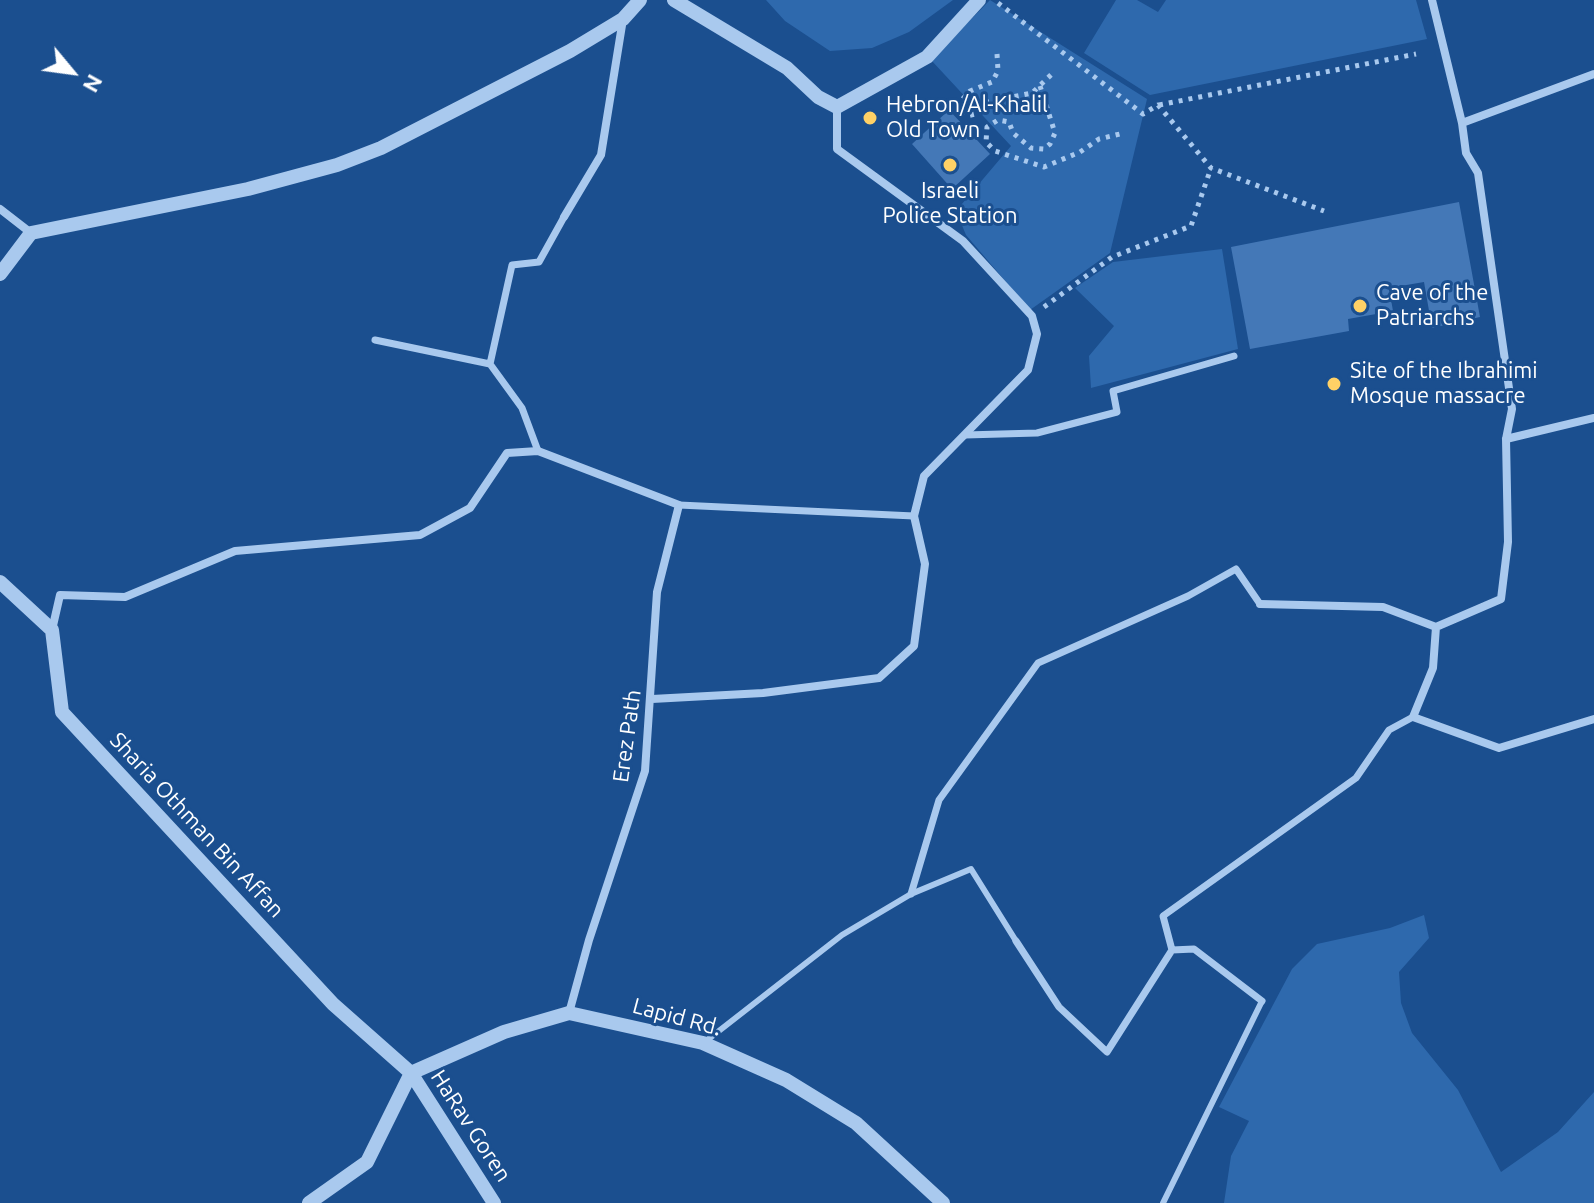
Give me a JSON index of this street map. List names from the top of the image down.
{
  "streets": {
    "street": [
      "Erez Path",
      "Sharia Othman Bin Affan",
      "Lapid Rd.",
      "HaRav Goren"
    ]
  },
  "crossings": [
    ["Erez Path", "Lapid Rd."],
    ["Sharia Othman Bin Affan", "Lapid Rd."],
    ["Sharia Othman Bin Affan", "HaRav Goren"],
    ["Lapid Rd.", "HaRav Goren"]
  ],
  "places": [
    "Hebron/Al-Khalil Old Town",
    "Israeli Police Station",
    "Cave of the Patriarchs",
    "Site of the Ibrahimi Mosque massacre"
  ],
  "north": "bottom right"
}
